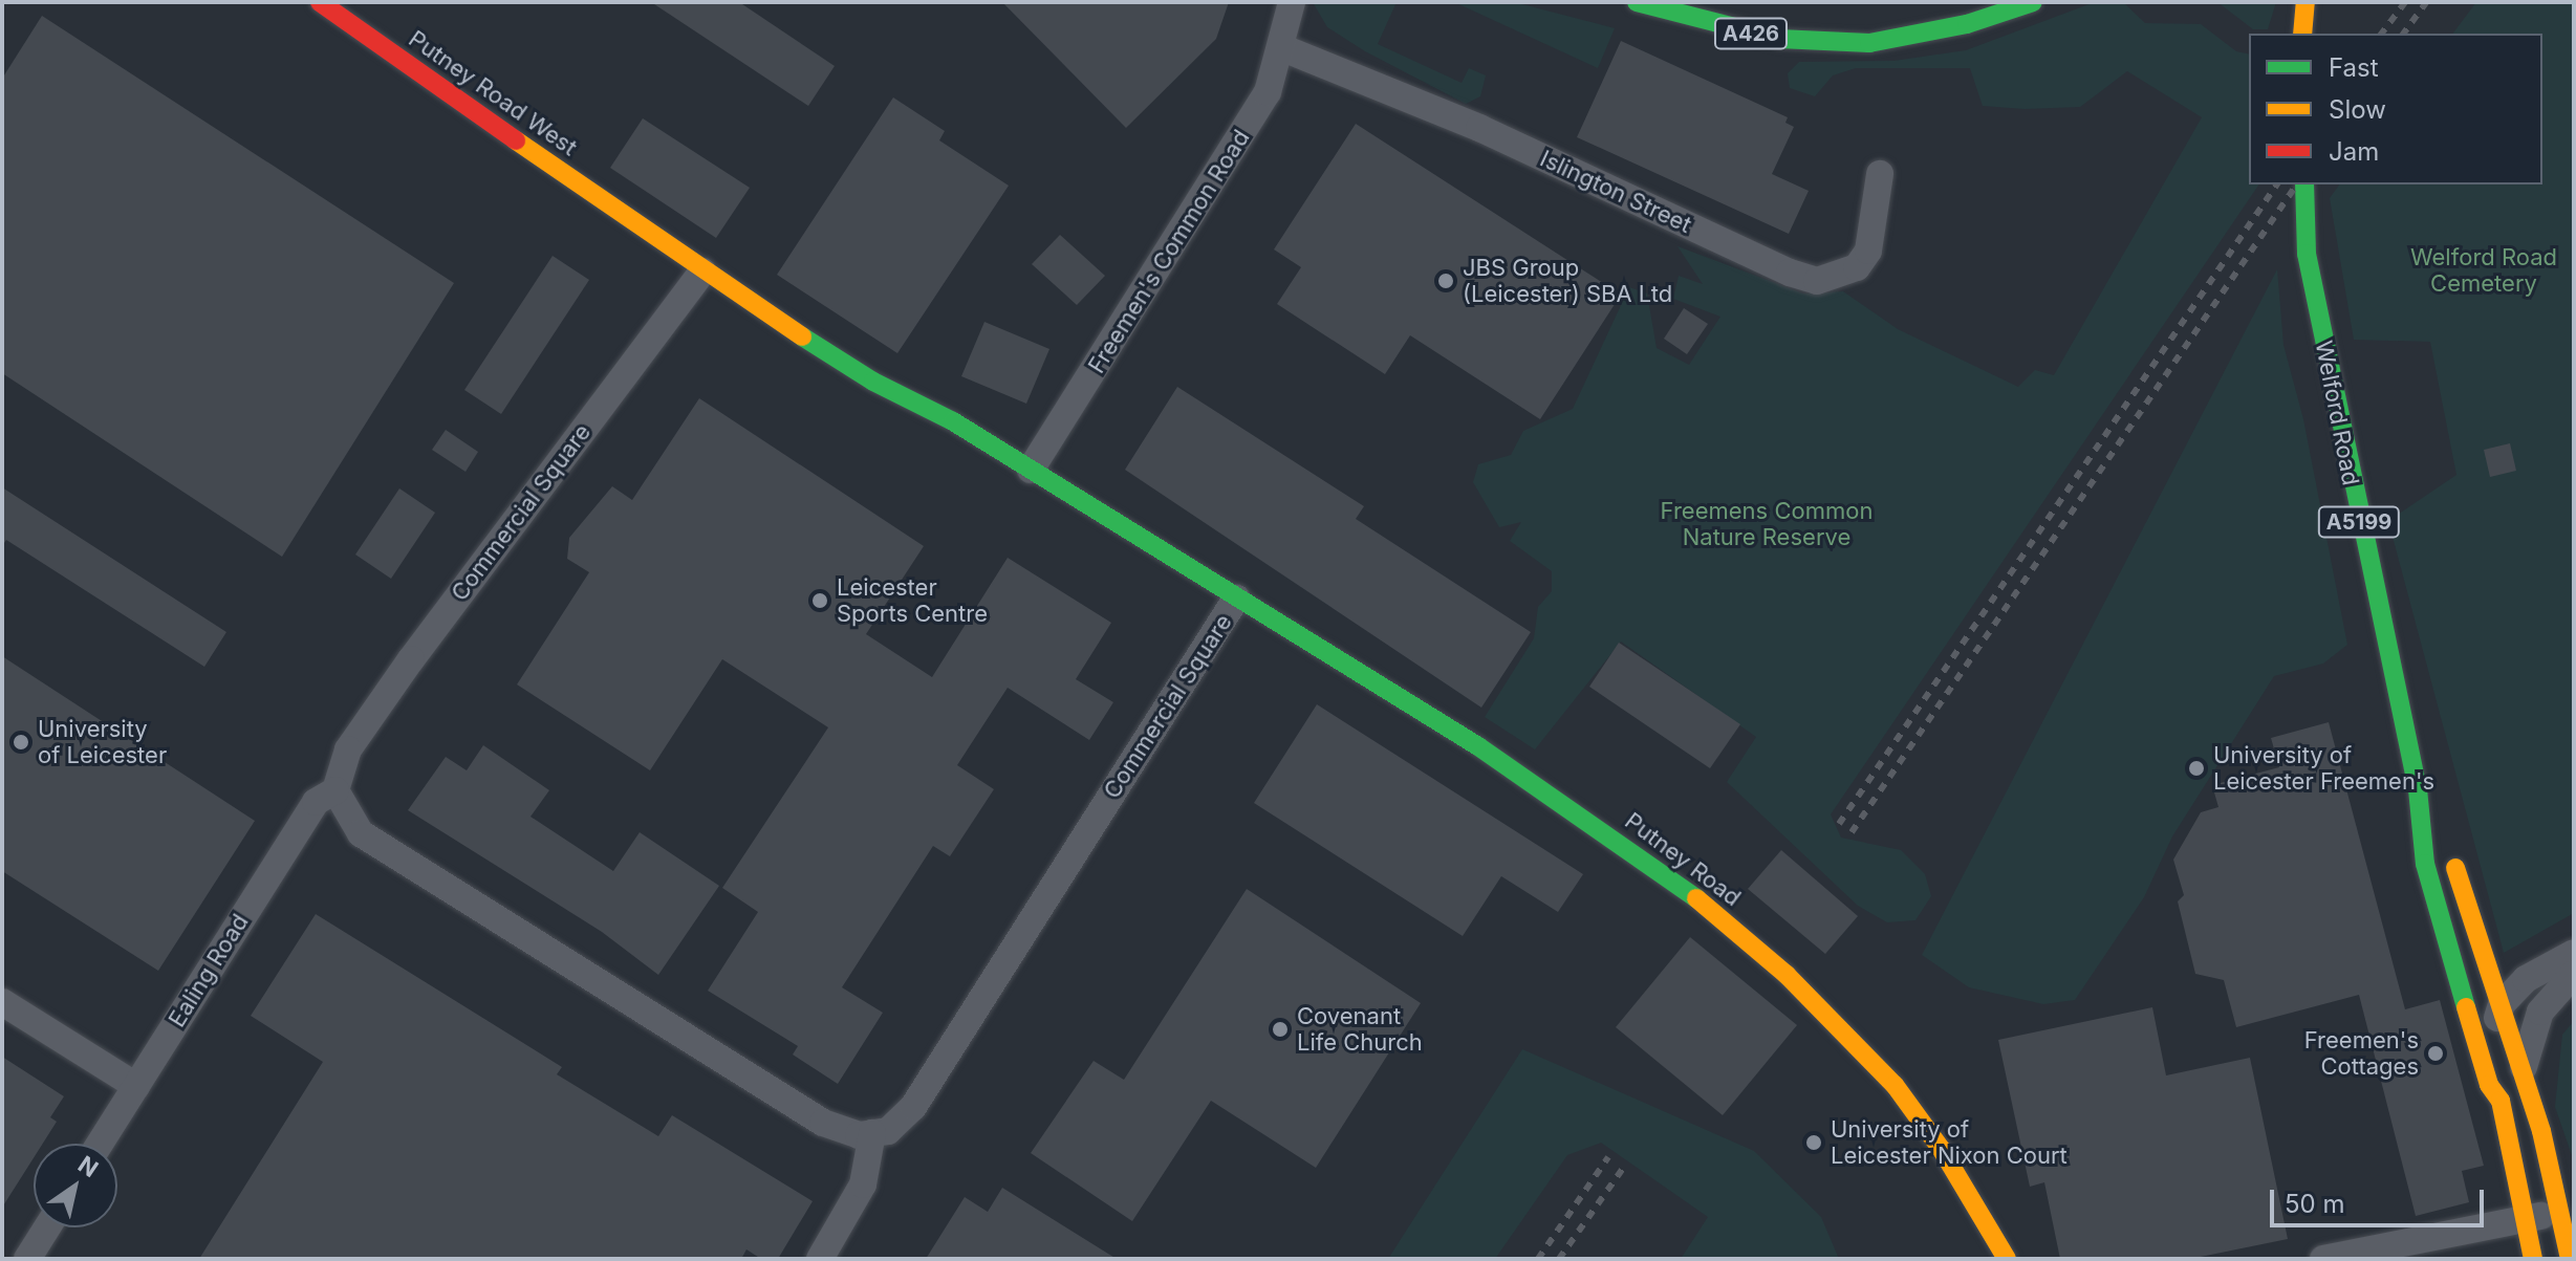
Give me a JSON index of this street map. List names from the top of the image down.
{
  "streets": {
    "street": [
      "A426",
      "Putney Road West",
      "Islington Street",
      "Freemen's Common Road",
      "Welford Road",
      "Commercial Square",
      "A5199",
      "Putney Road",
      "Ealing Road"
    ]
  },
  "crossings": [
    ["Putney Road West", "Commercial Square"],
    ["Islington Street", "Freemen's Common Road"],
    ["Freemen's Common Road", "Commercial Square"],
    ["Commercial Square", "Putney Road"],
    ["Commercial Square", "Ealing Road"]
  ],
  "parks": ["Welford Road Cemetery", "Freemens Common Nature Reserve"],
  "places": [
    "JBS Group (Leicester) SBA Ltd",
    "Leicester Sports Centre",
    "University of Leicester",
    "University of Leicester Freemen's",
    "Covenant Life Church",
    "Freemen's Cottages",
    "University of Leicester Nixon Court"
  ],
  "legend": ["Fast", "Slow", "Jam"],
  "scale_bar": "50 m",
  "north": "top right"
}
